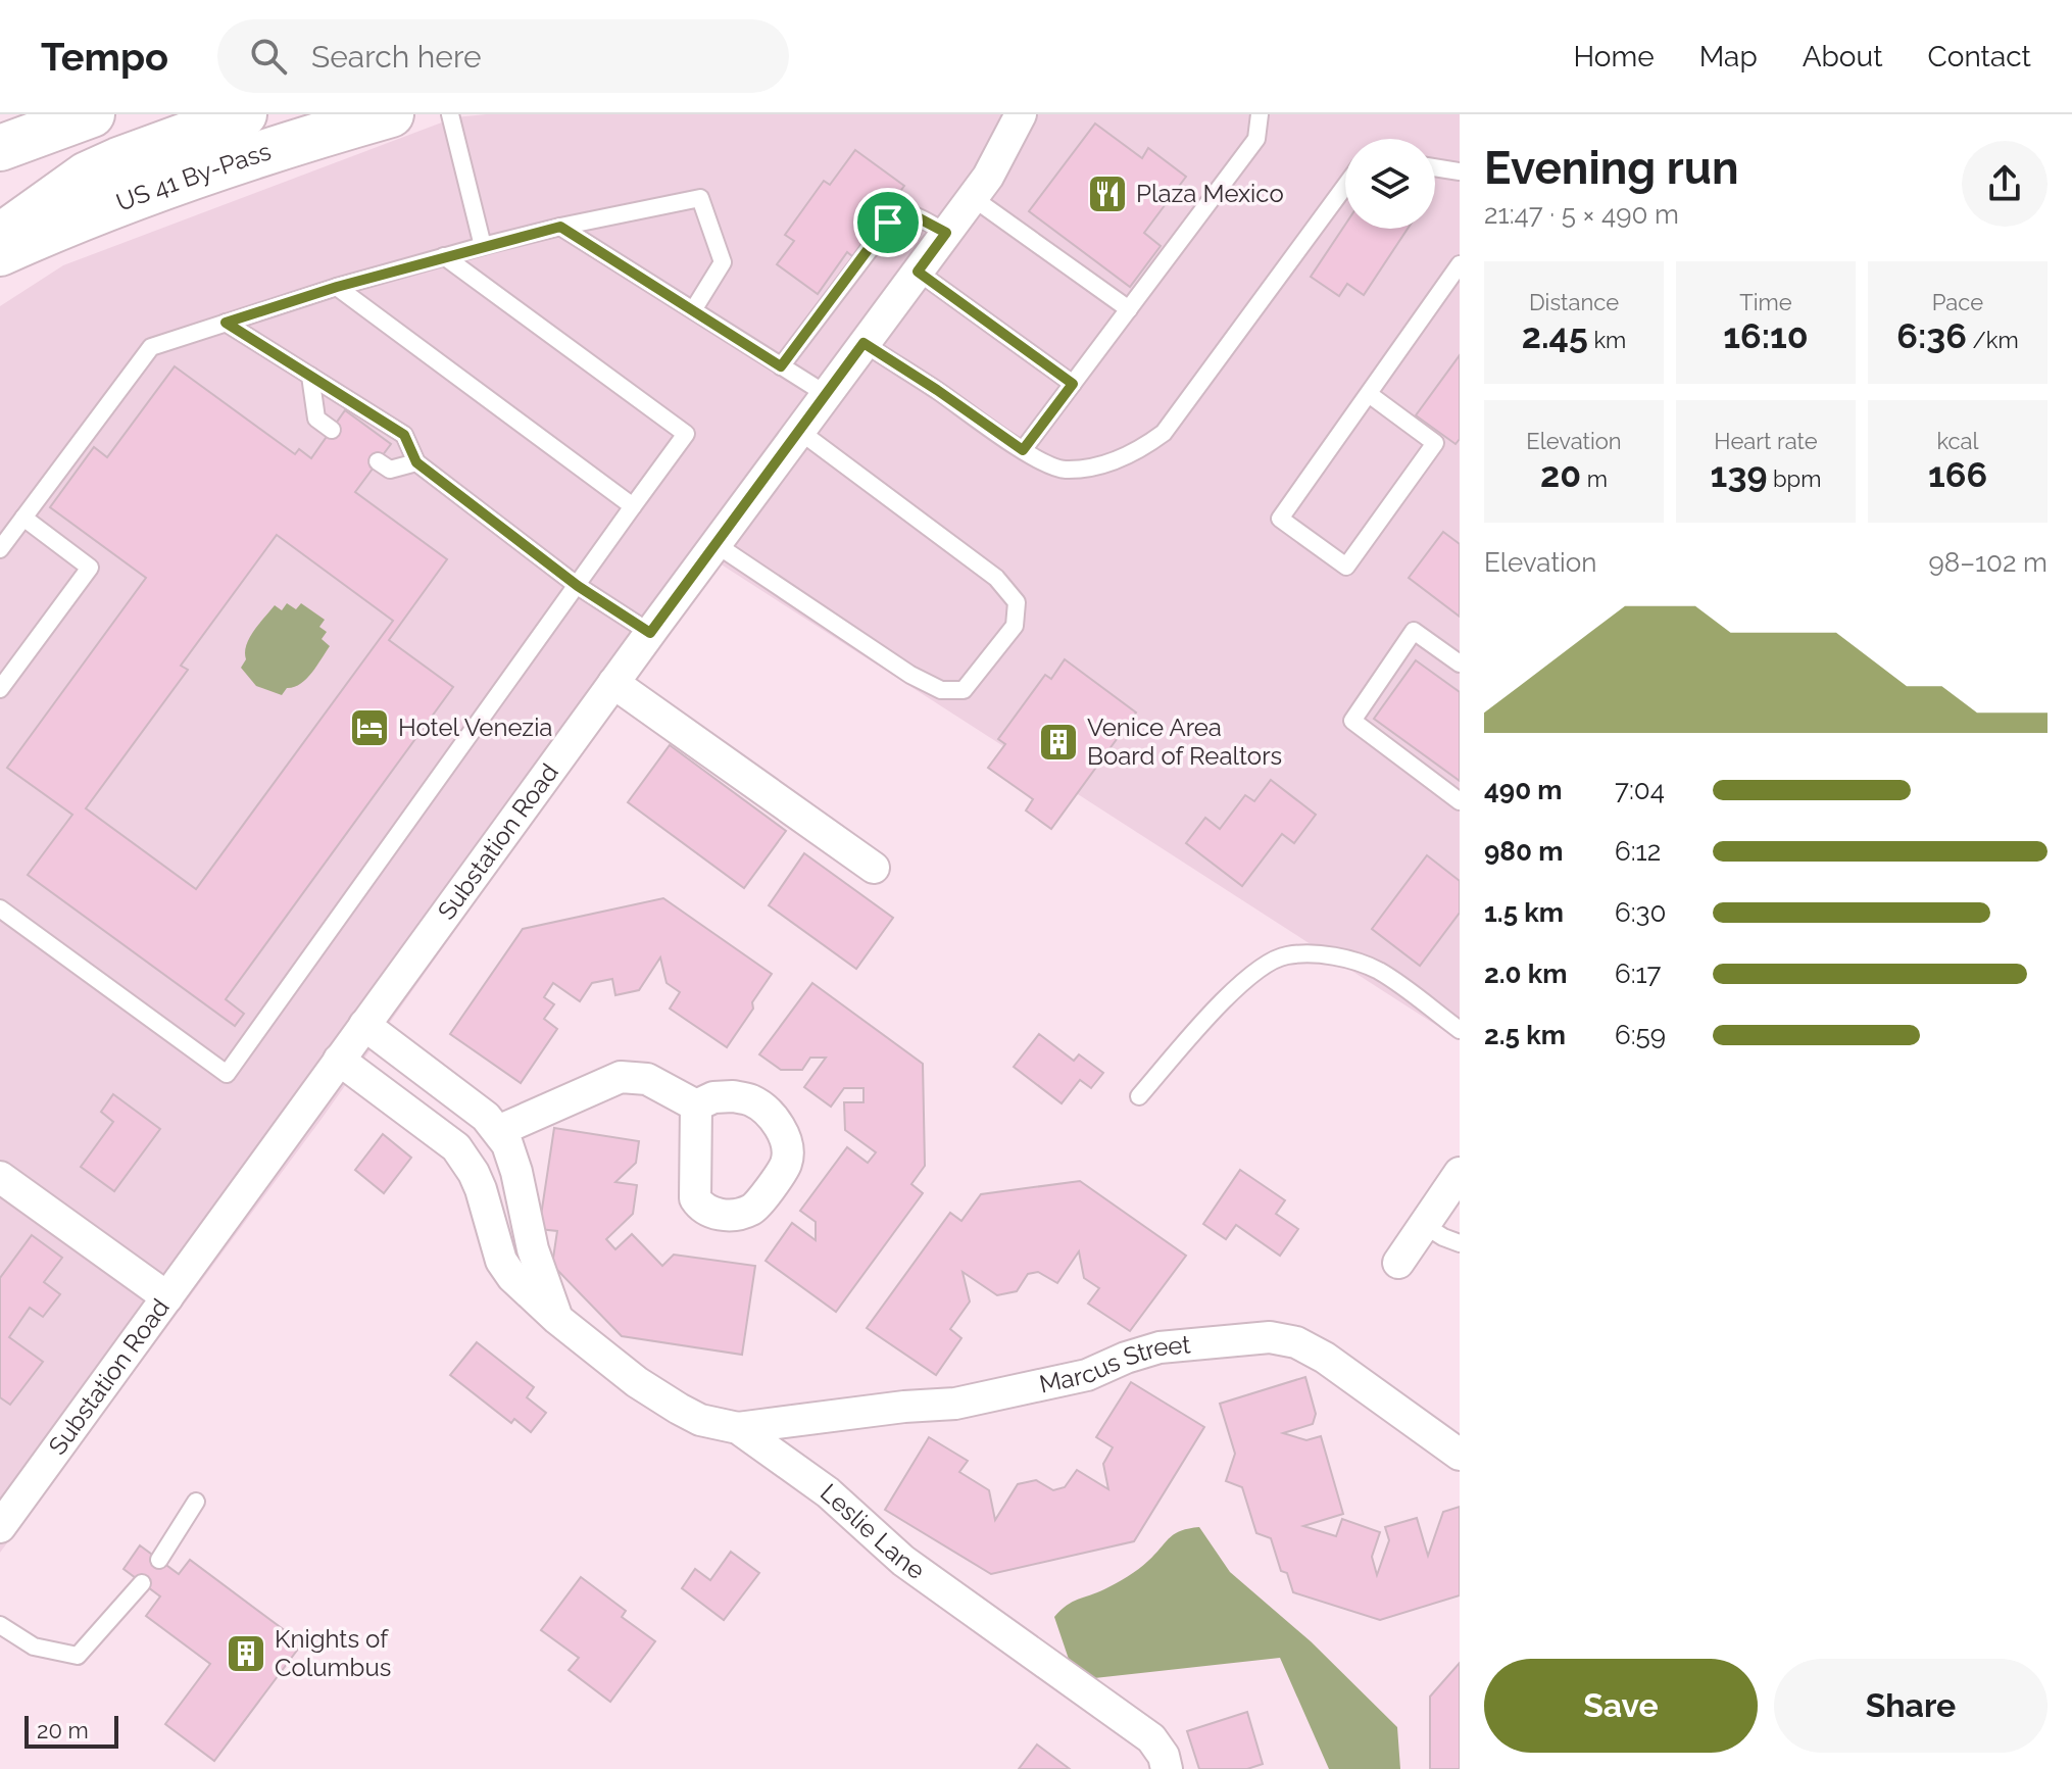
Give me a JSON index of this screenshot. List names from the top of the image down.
{
  "streets": {
    "main road": ["US 41 By-Pass"],
    "street": ["Substation Road", "Marcus Street", "Leslie Lane"]
  },
  "crossings": [
    ["Substation Road", "Leslie Lane"],
    ["Marcus Street", "Leslie Lane"]
  ],
  "places": {
    "restaurant": ["Plaza Mexico"],
    "hotel": ["Hotel Venezia"],
    "building": ["Venice Area Board of Realtors", "Knights of Columbus"]
  },
  "scale_bar": "20 m",
  "page": {
    "header": "Tempo",
    "search": "Search here",
    "nav": [
      "Home",
      "Map",
      "About",
      "Contact"
    ],
    "heading": ["Evening run", "21:47 · 5 × 490 m"],
    "stats": [
      ["Distance", "2.45 km"],
      ["Time", "16:10"],
      ["Pace", "6:36 /km"],
      ["Elevation", "20 m"],
      ["Heart rate", "139 bpm"],
      ["kcal", "166"]
    ],
    "chart": ["Elevation", "98–102 m"],
    "list": [
      {
        "name": "490 m",
        "note": "7:04"
      },
      {
        "name": "980 m",
        "note": "6:12"
      },
      {
        "name": "1.5 km",
        "note": "6:30"
      },
      {
        "name": "2.0 km",
        "note": "6:17"
      },
      {
        "name": "2.5 km",
        "note": "6:59"
      }
    ],
    "buttons": ["Save", "Share"],
    "scale": "20 m"
  }
}
